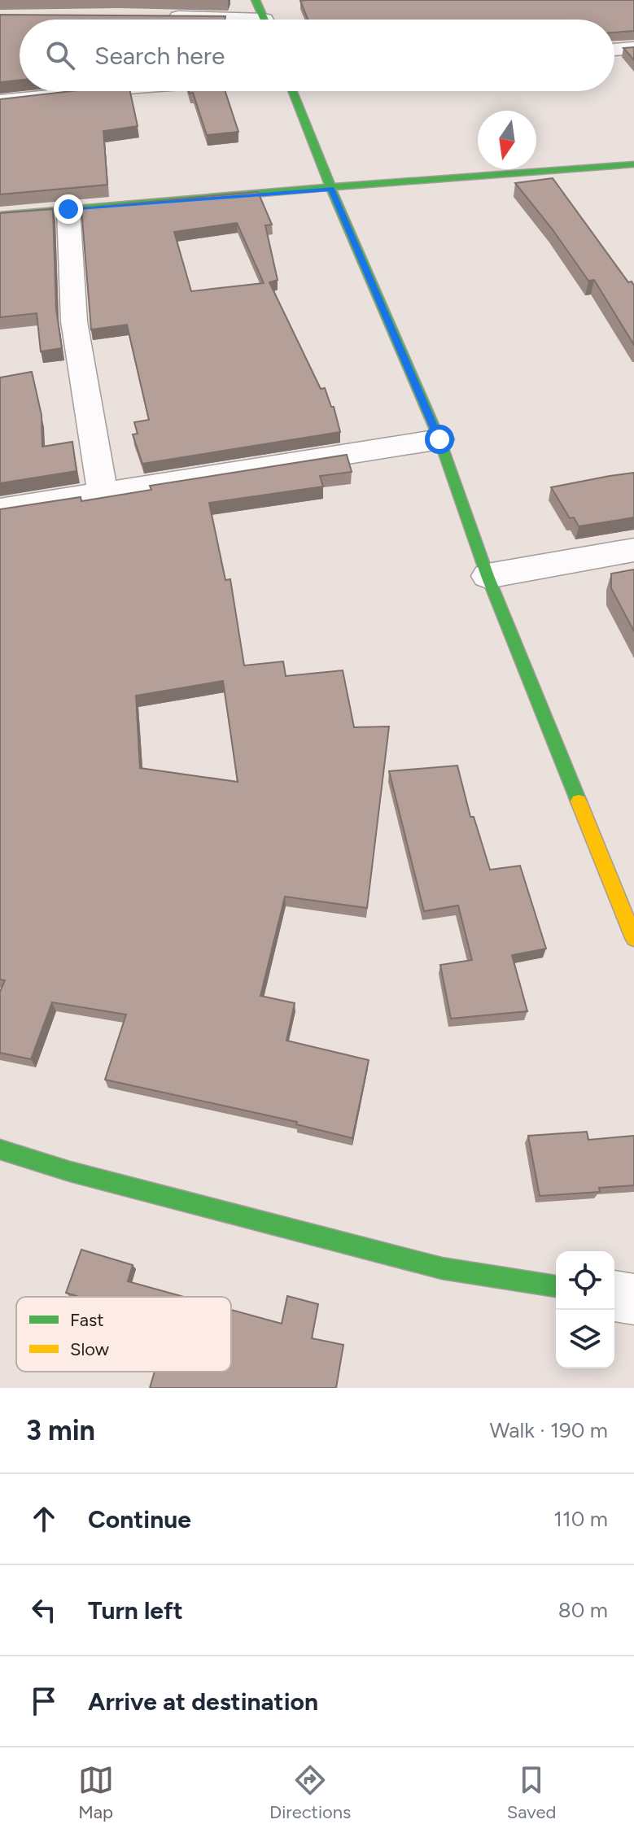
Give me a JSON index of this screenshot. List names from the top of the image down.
{
  "legend": ["Fast", "Slow"],
  "north": "bottom",
  "page": {
    "search": "Search here",
    "heading": ["3 min", "Walk · 190 m"],
    "list": [
      ["Continue", "110 m"],
      ["Turn left", "80 m"],
      "Arrive at destination"
    ],
    "nav": ["Map", "Directions", "Saved"]
  }
}
